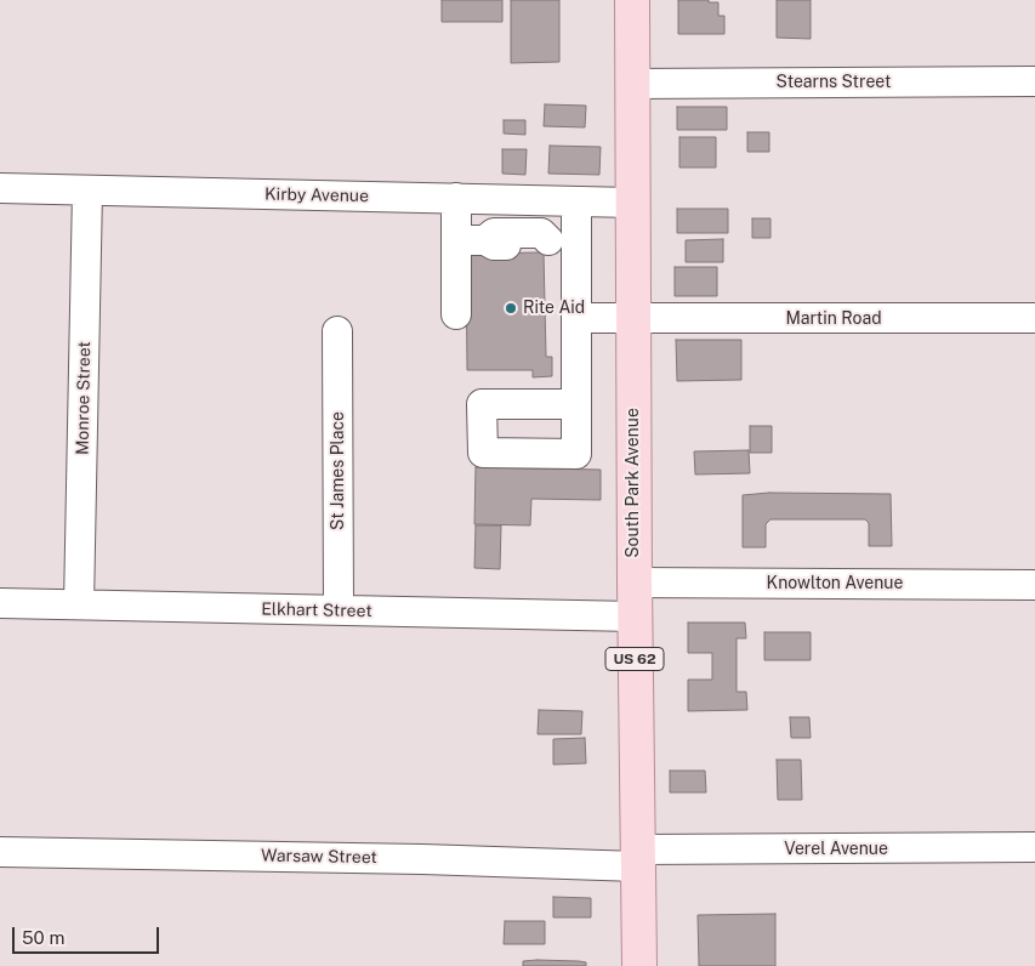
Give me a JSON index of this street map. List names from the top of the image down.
{
  "streets": {
    "main road": ["South Park Avenue", "US 62"],
    "street": [
      "Stearns Street",
      "Kirby Avenue",
      "Martin Road",
      "Monroe Street",
      "St James Place",
      "Knowlton Avenue",
      "Elkhart Street",
      "Verel Avenue",
      "Warsaw Street"
    ]
  },
  "crossings": [
    ["Stearns Street", "South Park Avenue"],
    ["Kirby Avenue", "Monroe Street"],
    ["Kirby Avenue", "South Park Avenue"],
    ["Martin Road", "South Park Avenue"],
    ["Monroe Street", "Elkhart Street"],
    ["St James Place", "Elkhart Street"],
    ["South Park Avenue", "Knowlton Avenue"],
    ["South Park Avenue", "Elkhart Street"],
    ["South Park Avenue", "Verel Avenue"],
    ["South Park Avenue", "Warsaw Street"],
    ["Verel Avenue", "Warsaw Street"]
  ],
  "places": ["Rite Aid"],
  "scale_bar": "50 m"
}
